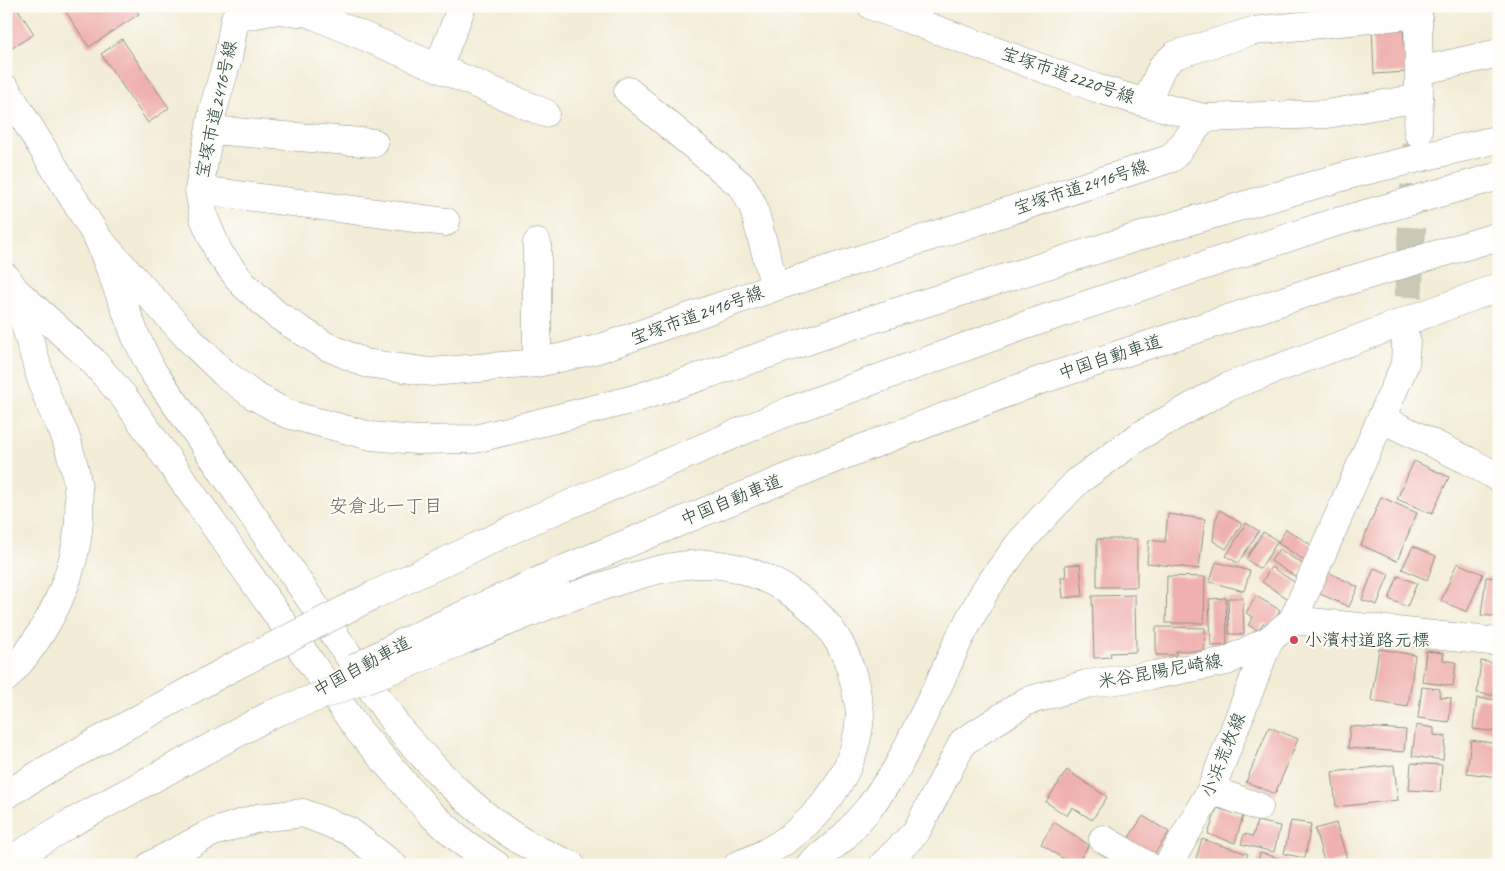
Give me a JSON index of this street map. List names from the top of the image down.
{
  "streets": {
    "main road": [
      "宝塚市道2220号線",
      "宝塚市道2416号線",
      "中国自動車道",
      "米谷昆陽尼崎線",
      "小浜荒牧線"
    ]
  },
  "crossings": [
    ["米谷昆陽尼崎線", "小浜荒牧線"]
  ],
  "districts": ["安倉北一丁目"],
  "places": ["小濱村道路元標"]
}
